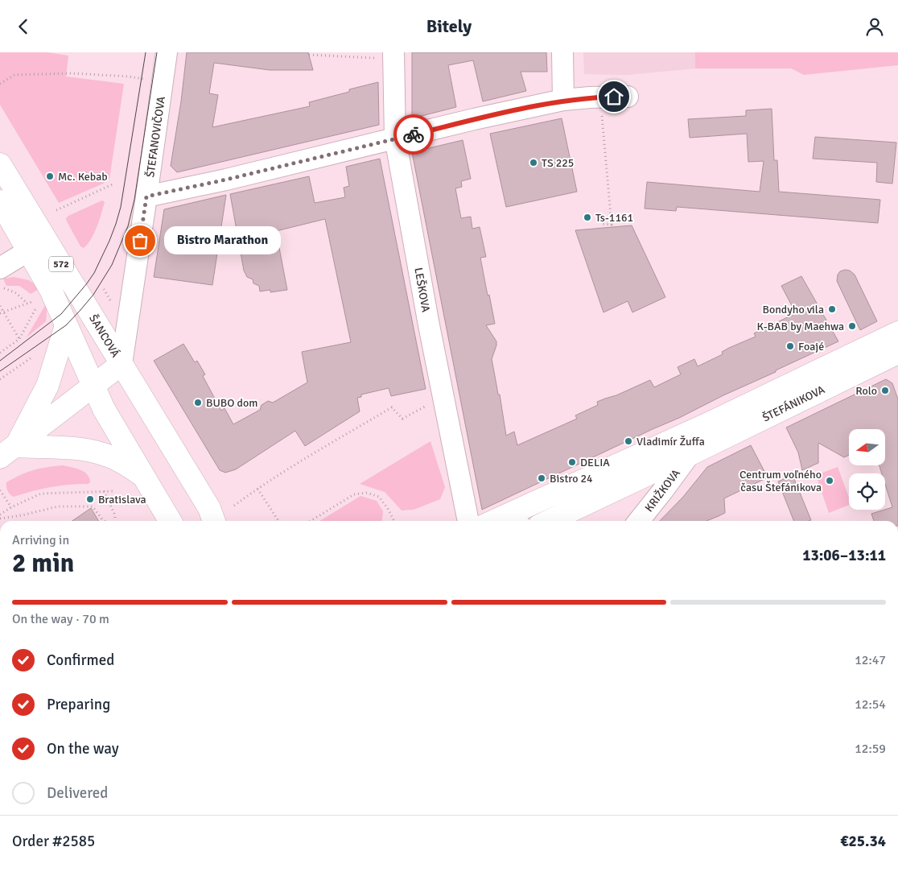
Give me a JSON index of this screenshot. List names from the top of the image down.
{
  "streets": {
    "main road": ["572", "ŠANCOVÁ", "ŠTEFÁNIKOVA"],
    "street": ["ŠTEFANOVIČOVA", "LEŠKOVA", "KRIŽKOVA"]
  },
  "crossings": [
    ["ŠTEFANOVIČOVA", "ŠANCOVÁ"],
    ["ŠTEFÁNIKOVA", "KRIŽKOVA"]
  ],
  "places": [
    "TS 225",
    "Mc. Kebab",
    "Ts-1161",
    "Bistro Marathon",
    "Bondyho vila",
    "K-BAB by Maehwa",
    "Foajé",
    "Rolo",
    "BUBO dom",
    "Vladimír Žuffa",
    "DELIA",
    "Bistro 24",
    "Centrum voľného času Štefánikova",
    "Bratislava"
  ],
  "north": "left",
  "page": {
    "header": "Bitely",
    "bubble": "Bistro Marathon",
    "heading": ["2 min", "Arriving in", "13:06–13:11"],
    "panel": ["Order #2585", "€25.34"],
    "bar": "On the way · 70 m",
    "list": [
      ["Confirmed", "12:47"],
      ["Preparing", "12:54"],
      ["On the way", "12:59"],
      "Delivered"
    ]
  }
}
